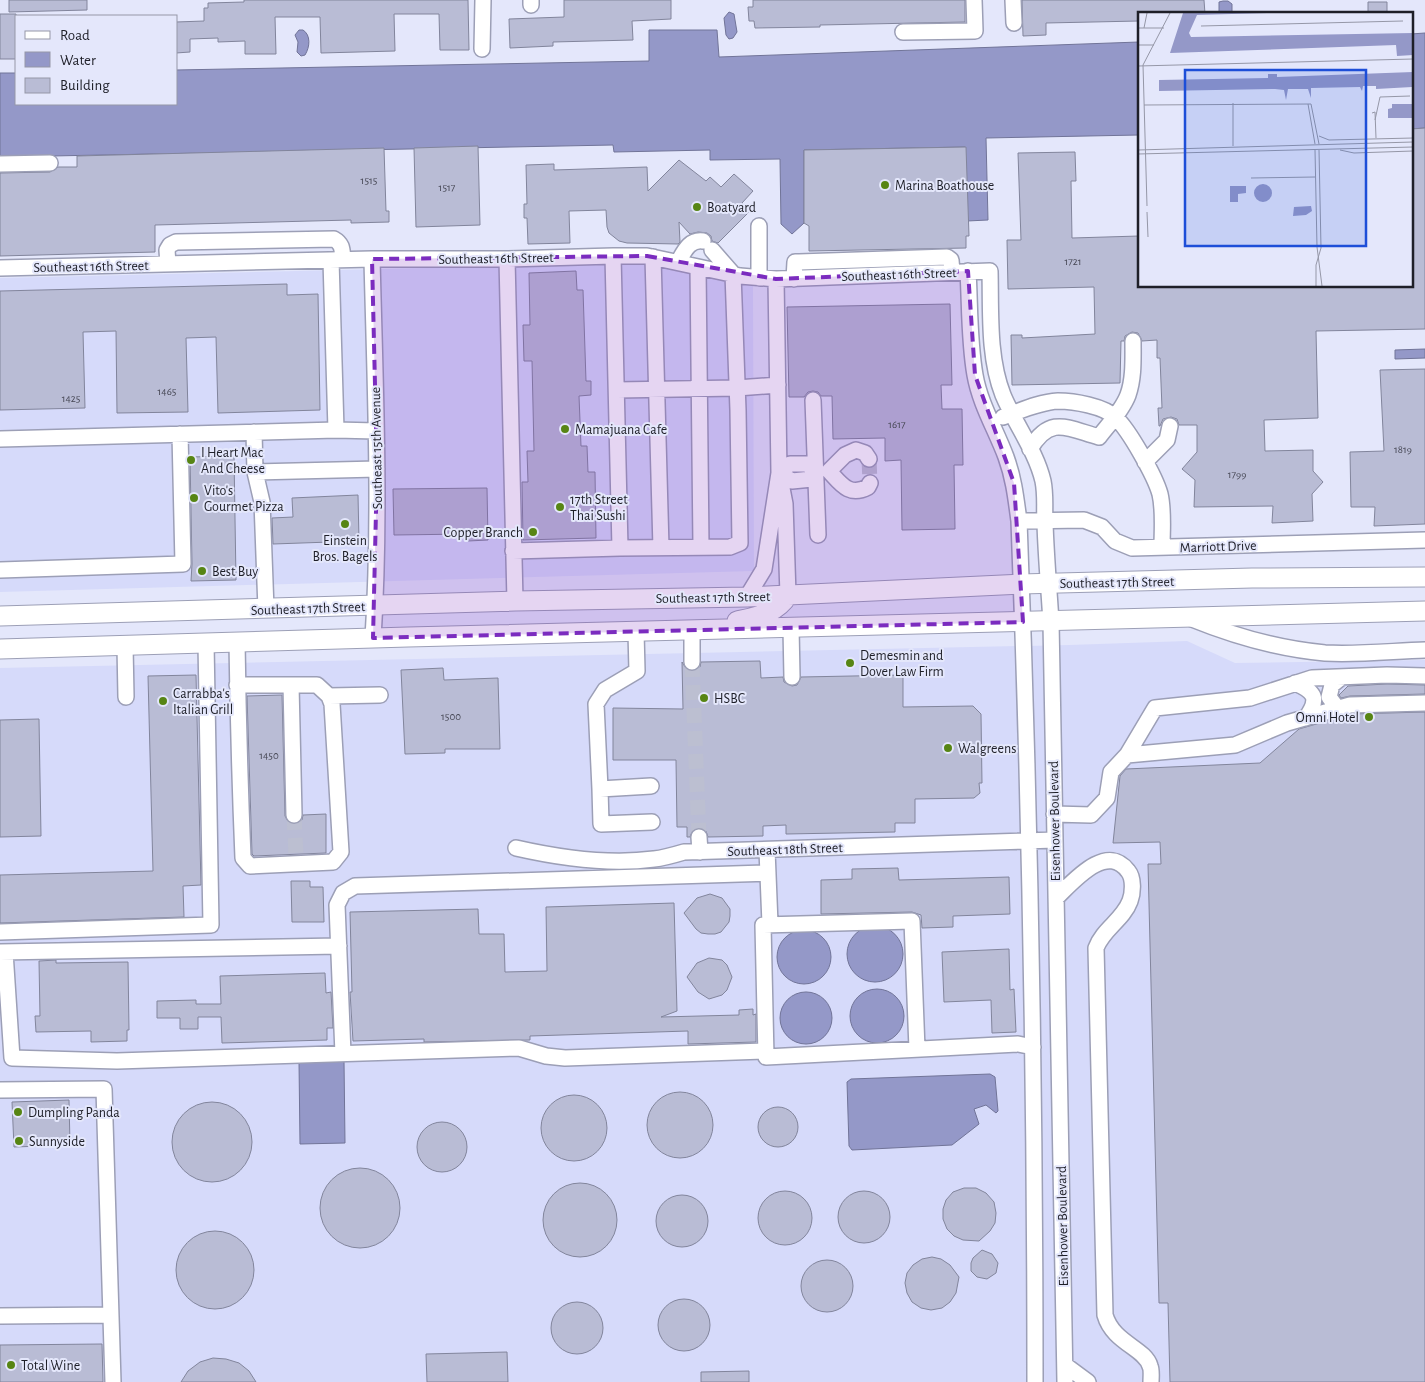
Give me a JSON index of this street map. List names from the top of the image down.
{
  "streets": {
    "main road": ["Southeast 17th Street"],
    "street": [
      "Southeast 16th Street",
      "Southeast 15th Avenue",
      "Marriott Drive",
      "Eisenhower Boulevard",
      "Southeast 18th Street"
    ]
  },
  "crossings": [
    ["Southeast 16th Street", "Southeast 15th Avenue"],
    ["Southeast 16th Street", "Eisenhower Boulevard"],
    ["Southeast 15th Avenue", "Southeast 17th Street"],
    ["Marriott Drive", "Eisenhower Boulevard"],
    ["Southeast 17th Street", "Eisenhower Boulevard"],
    ["Eisenhower Boulevard", "Southeast 18th Street"]
  ],
  "places": [
    "Marina Boathouse",
    "Boatyard",
    "Mamajuana Cafe",
    "I Heart Mac And Cheese",
    "Vito's Gourmet Pizza",
    "17th Street Thai Sushi",
    "Einstein Bros. Bagels",
    "Copper Branch",
    "Best Buy",
    "Demesmin and Dover Law Firm",
    "HSBC",
    "Carrabba's Italian Grill",
    "Omni Hotel",
    "Walgreens",
    "Dumpling Panda",
    "Sunnyside",
    "Total Wine"
  ],
  "house_numbers": [
    "1515",
    "1517",
    "1721",
    "1465",
    "1425",
    "1617",
    "1819",
    "1799",
    "1500",
    "1450"
  ],
  "legend": ["Road", "Water", "Building"]
}
